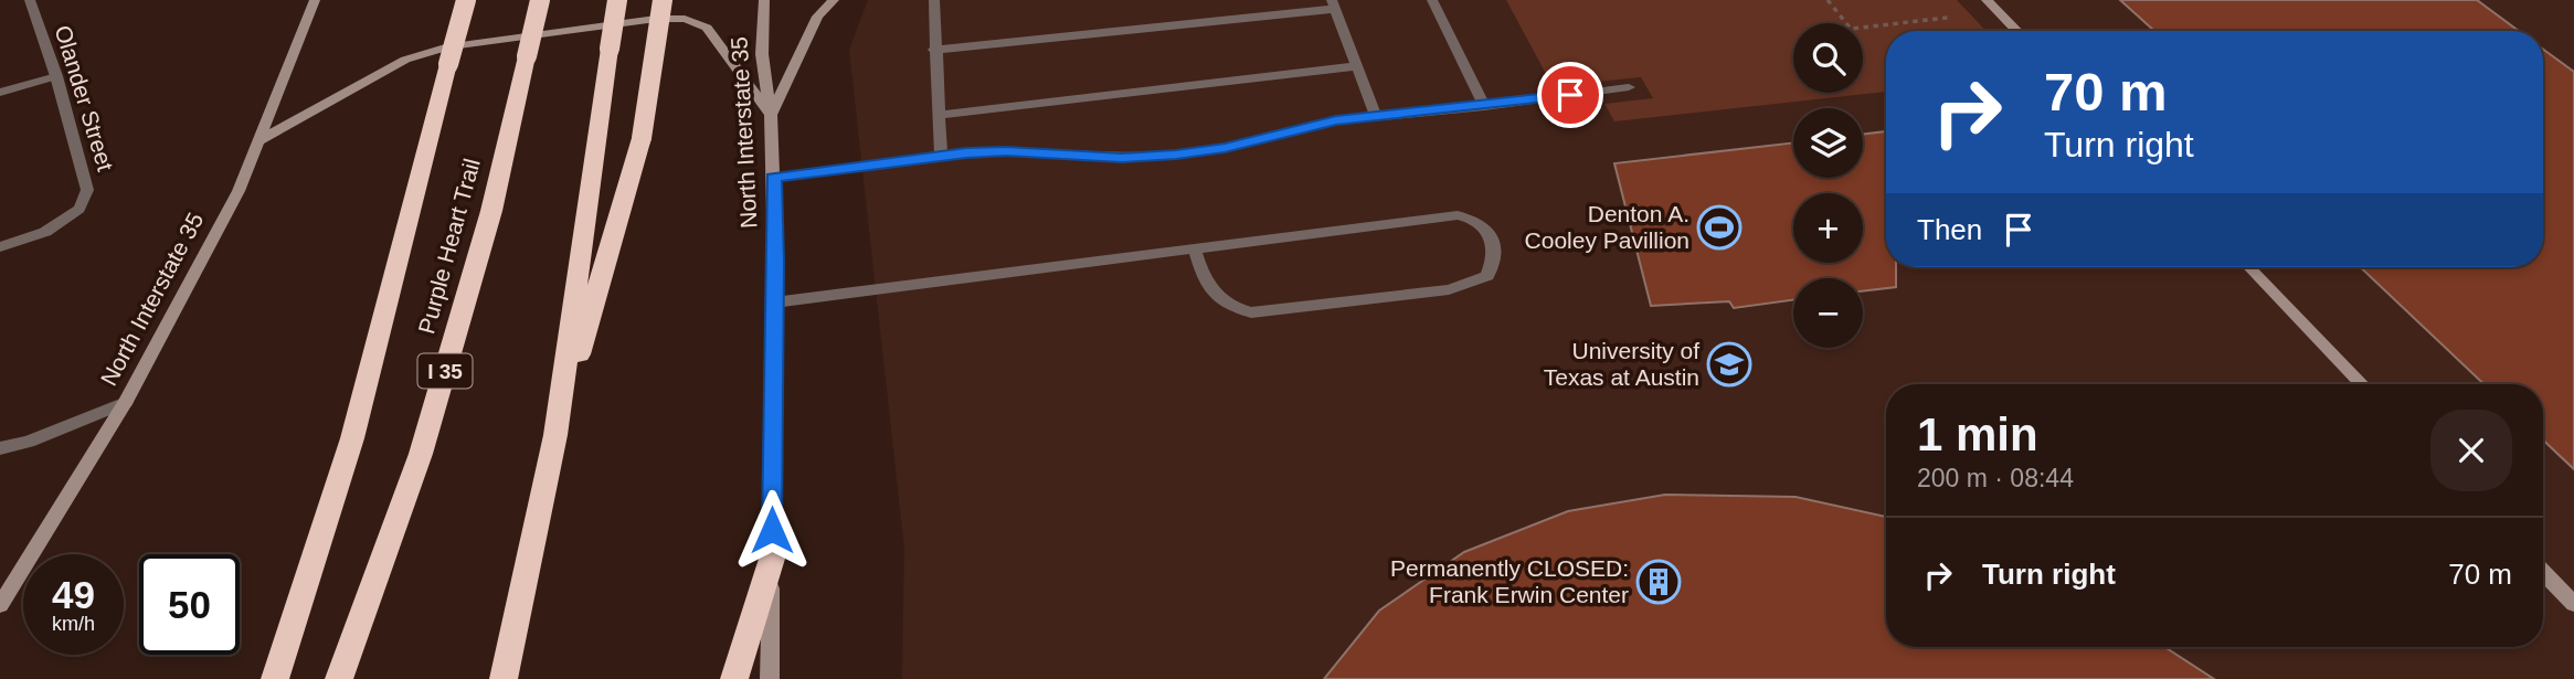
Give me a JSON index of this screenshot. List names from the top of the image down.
{
  "streets": {
    "highway": ["Purple Heart Trail", "I 35"],
    "main road": ["North Interstate 35"],
    "street": ["Olander Street"]
  },
  "places": {
    "sports": ["Denton A. Cooley Pavillion"],
    "school or university": ["University of Texas at Austin"],
    "building": ["Permanently CLOSED: Frank Erwin Center"]
  },
  "page": {
    "map_buttons": ["+", "−"],
    "turn": ["70 m", "Turn right"],
    "then": "Then",
    "heading": ["1 min", "200 m · 08:44"],
    "list": [
      {
        "name": "Turn right",
        "value": "70 m"
      }
    ],
    "speed": "49 km/h",
    "limit": "50"
  }
}
